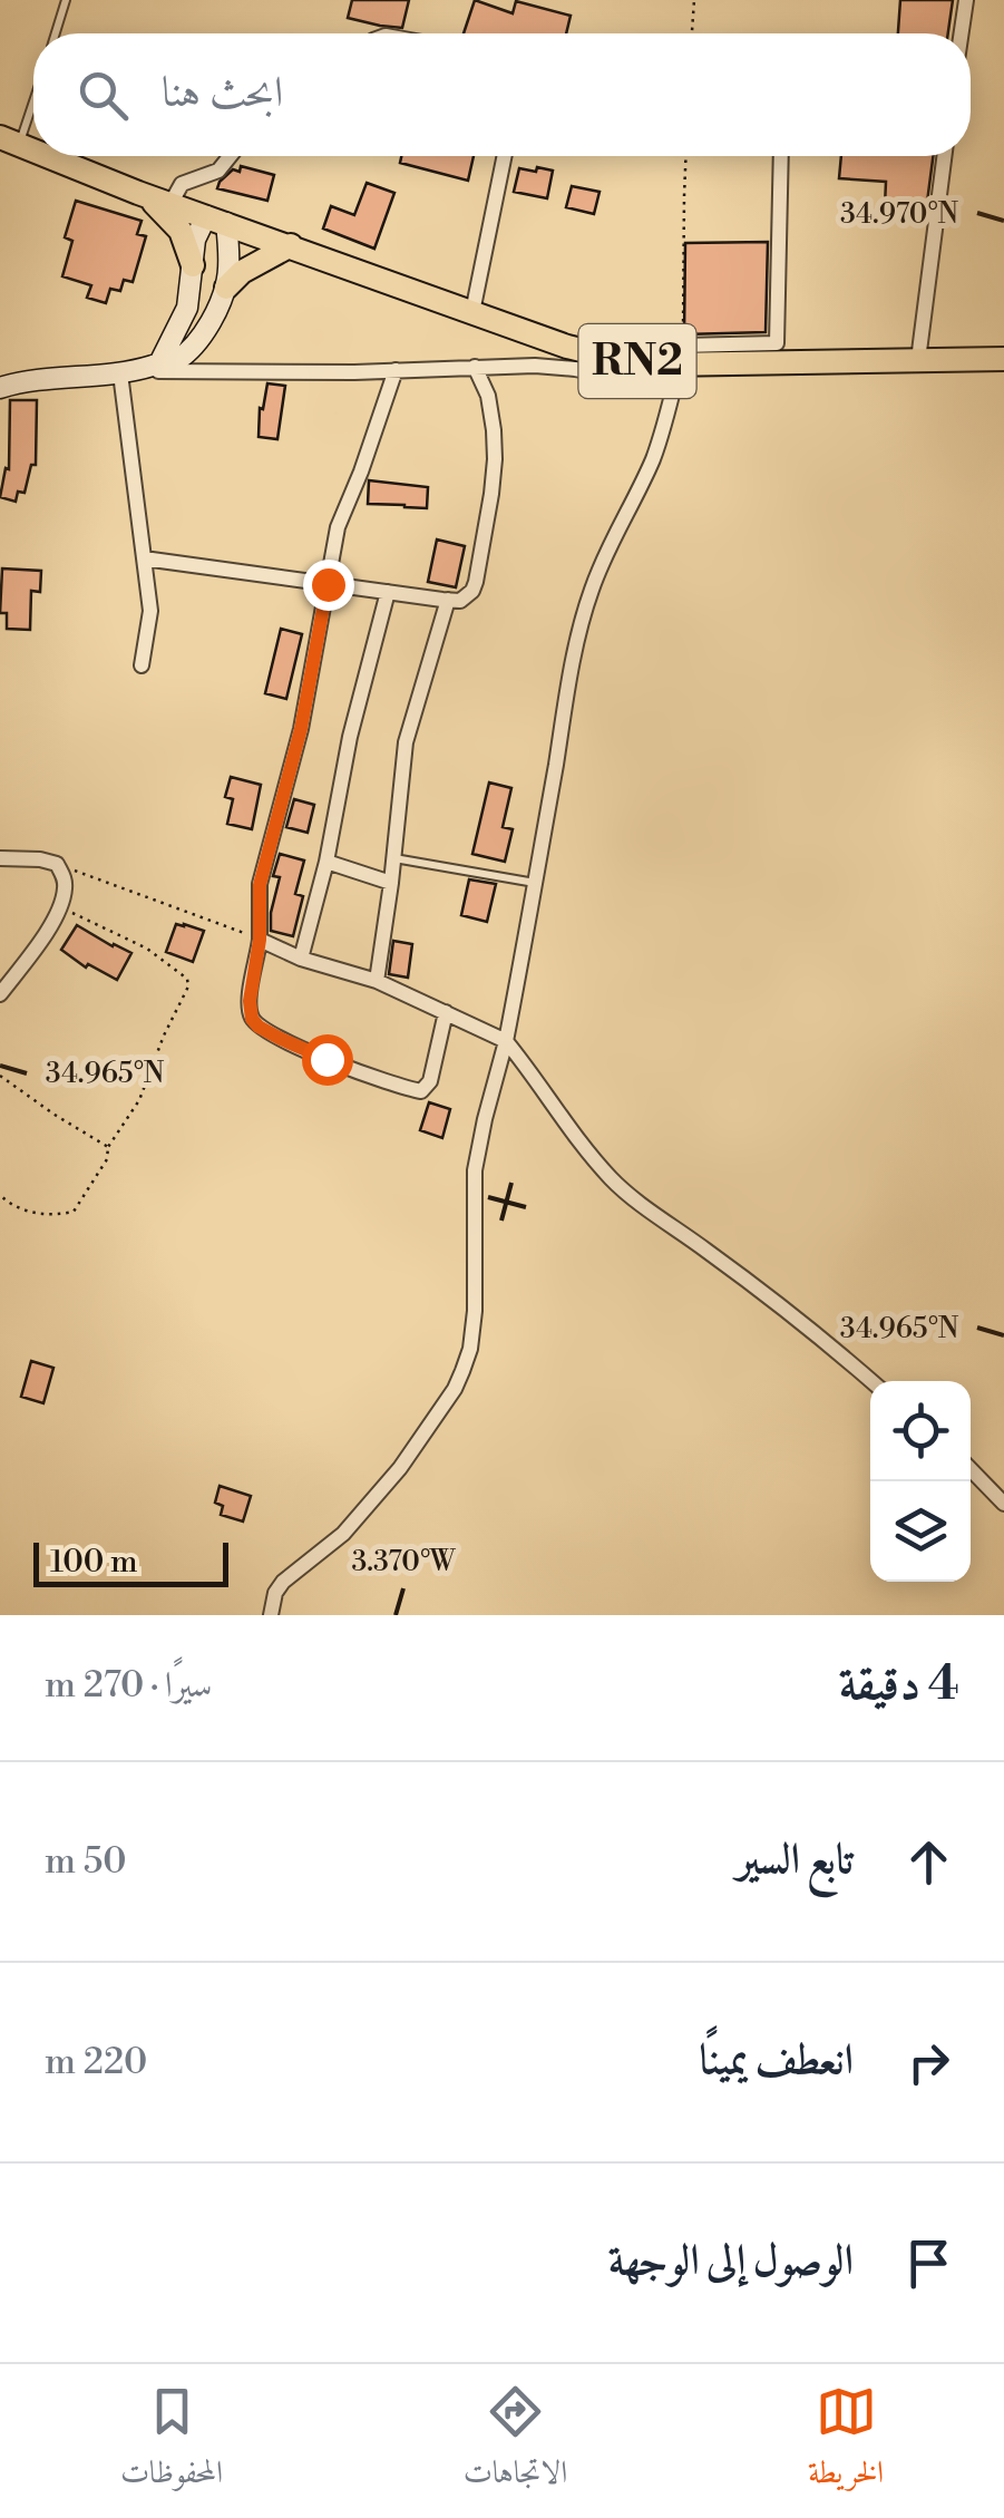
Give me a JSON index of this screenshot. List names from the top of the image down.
{
  "streets": {
    "main road": ["RN2"]
  },
  "scale_bar": "100 m",
  "page": {
    "search": "ابحث هنا",
    "scale": "100 m",
    "heading": ["4 دقيقة", "سيرًا · 270 m"],
    "list": [
      ["تابع السير", "50 m"],
      ["انعطف يمينًا", "220 m"],
      "الوصول إلى الوجهة"
    ],
    "nav": ["الخريطة", "الاتجاهات", "المحفوظات"]
  },
  "coordinates": ["34.970°N", "34.965°N", "3.370°W"]
}
